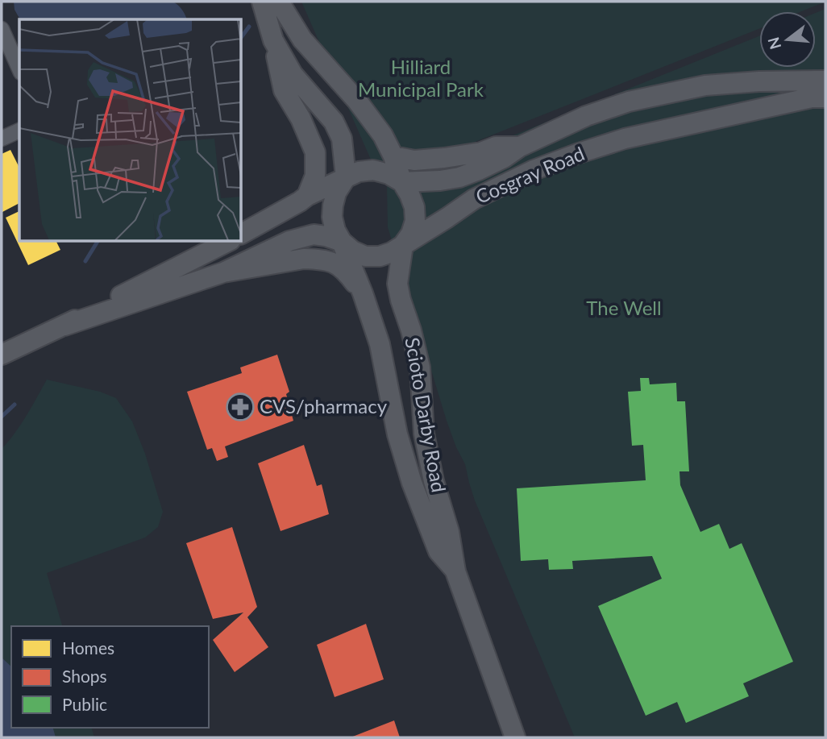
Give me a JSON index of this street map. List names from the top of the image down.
{
  "streets": {
    "main road": ["Cosgray Road", "Scioto Darby Road"]
  },
  "crossings": [
    ["Cosgray Road", "Scioto Darby Road"]
  ],
  "parks": ["Hilliard Municipal Park", "The Well"],
  "places": {
    "pharmacy": ["CVS/pharmacy"]
  },
  "legend": ["Homes", "Shops", "Public"],
  "north": "left"
}
